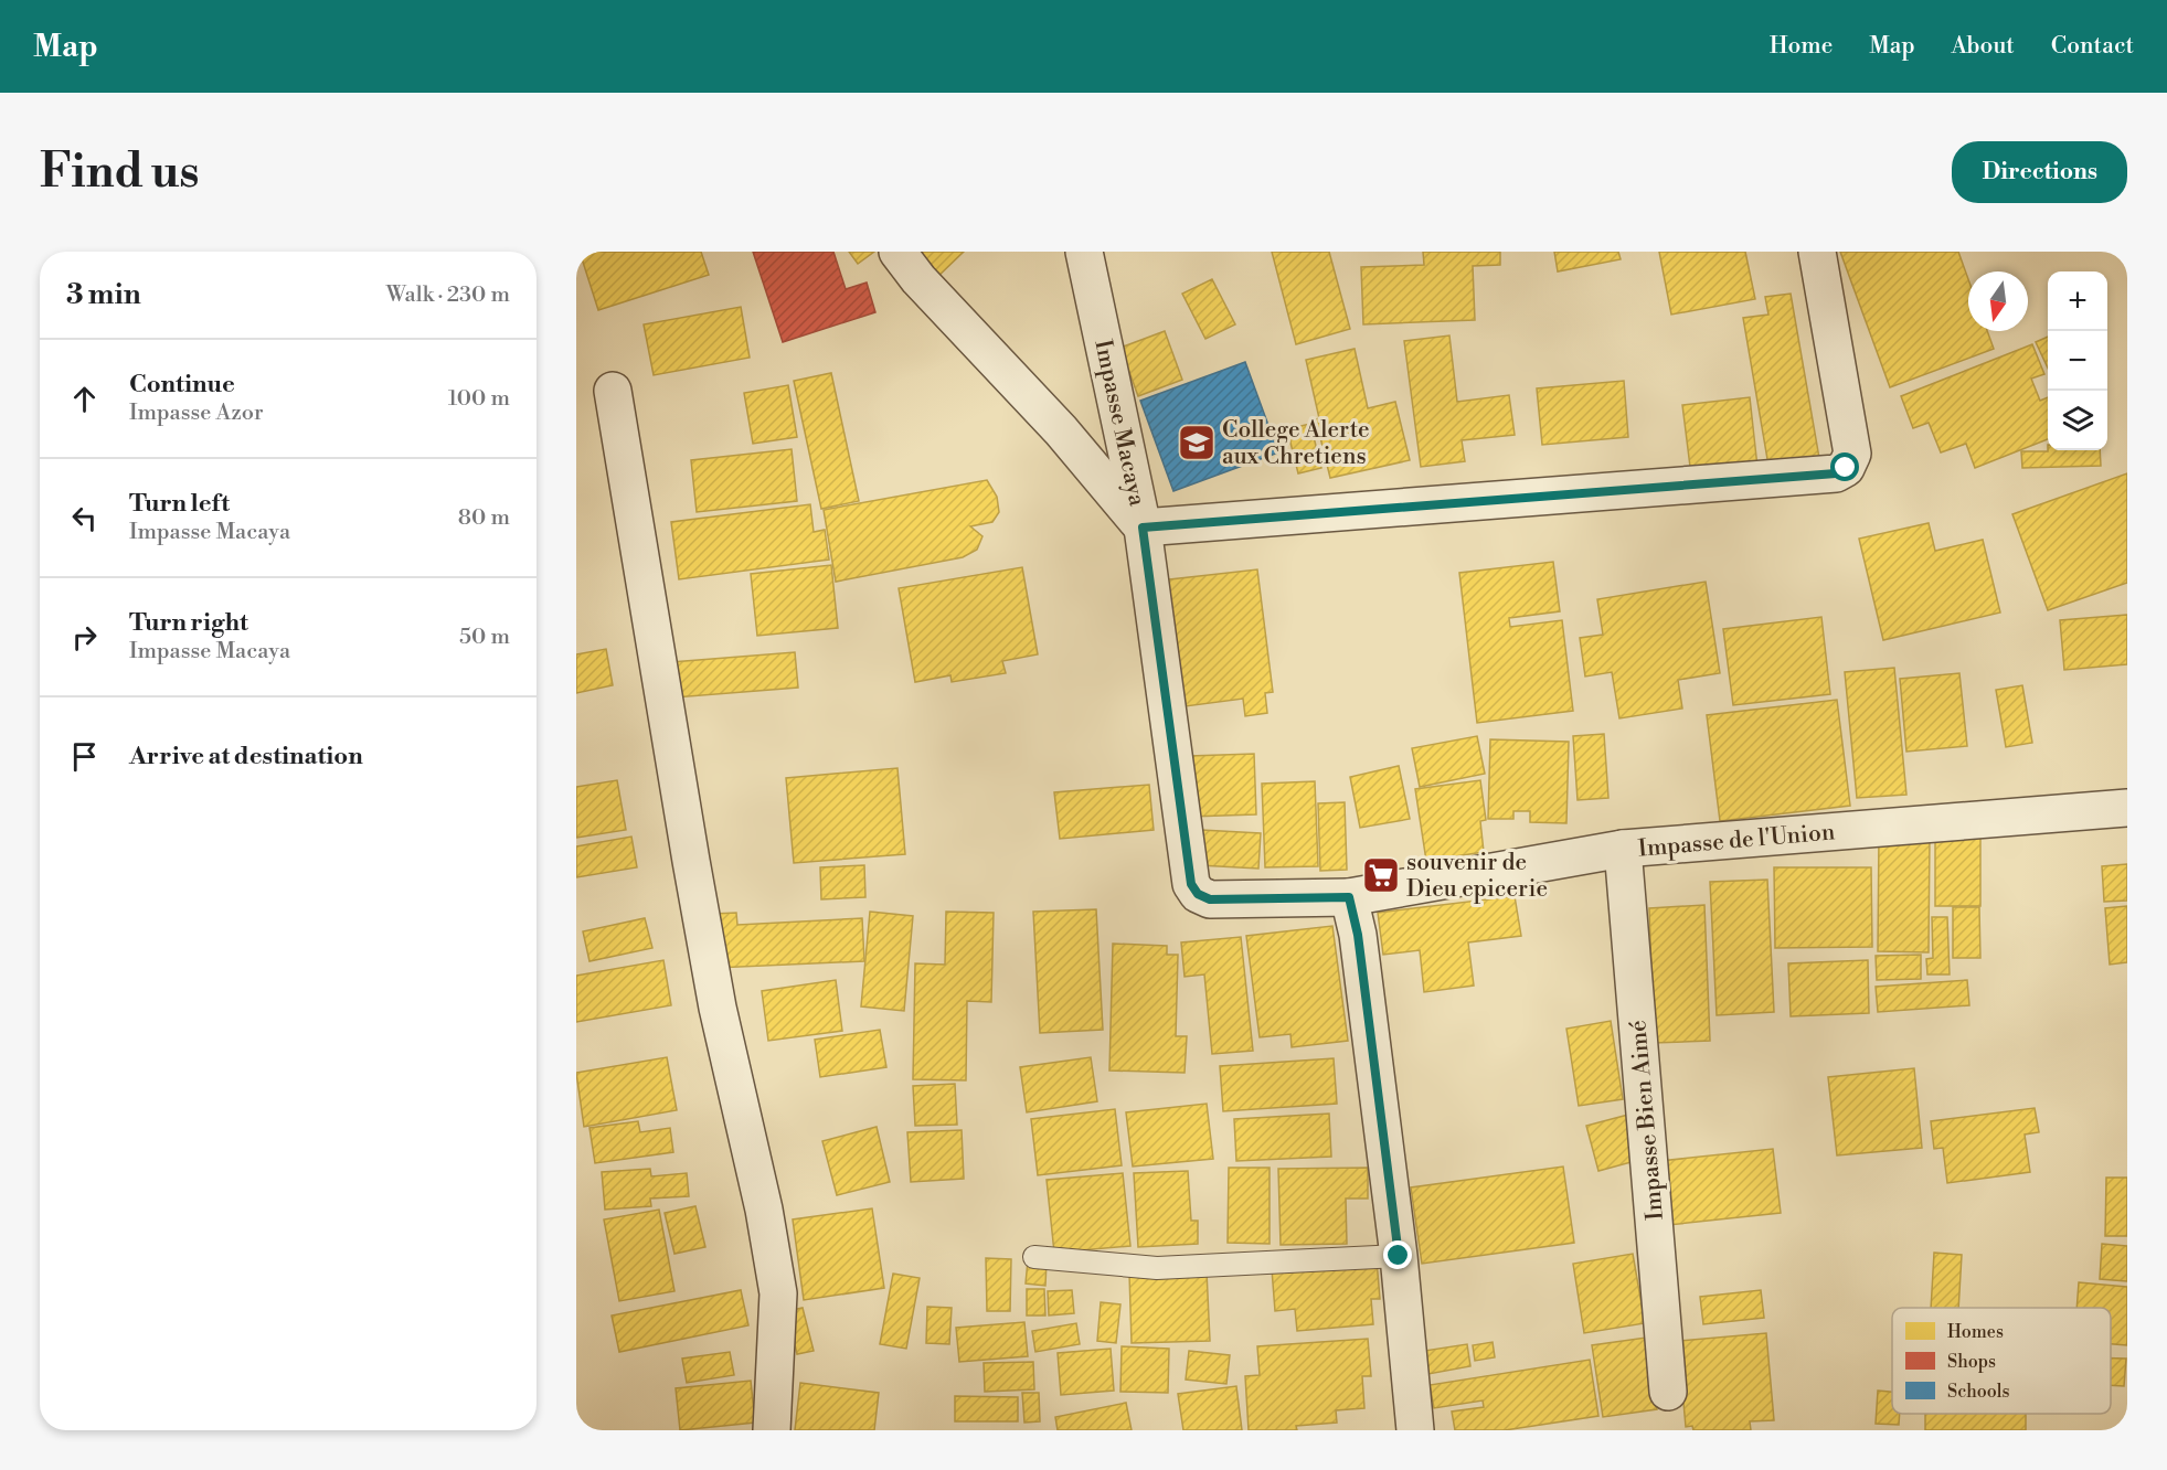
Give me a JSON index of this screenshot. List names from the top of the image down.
{
  "streets": {
    "street": ["Impasse Macaya", "Impasse de l'Union", "Impasse Bien Aimé"]
  },
  "crossings": [
    ["Impasse Macaya", "Impasse de l'Union"],
    ["Impasse de l'Union", "Impasse Bien Aimé"]
  ],
  "places": {
    "school or university": ["College Alerte aux Chretiens"],
    "supermarket": ["souvenir de Dieu epicerie"]
  },
  "legend": ["Homes", "Shops", "Schools"],
  "north": "bottom",
  "page": {
    "header": "Map",
    "nav": [
      "Home",
      "Map",
      "About",
      "Contact"
    ],
    "buttons": "Directions",
    "title": "Find us",
    "heading": ["3 min", "Walk · 230 m"],
    "map_buttons": ["+", "−"],
    "list": [
      ["Continue", "Impasse Azor", "100 m"],
      ["Turn left", "Impasse Macaya", "80 m"],
      ["Turn right", "Impasse Macaya", "50 m"],
      "Arrive at destination"
    ]
  }
}
